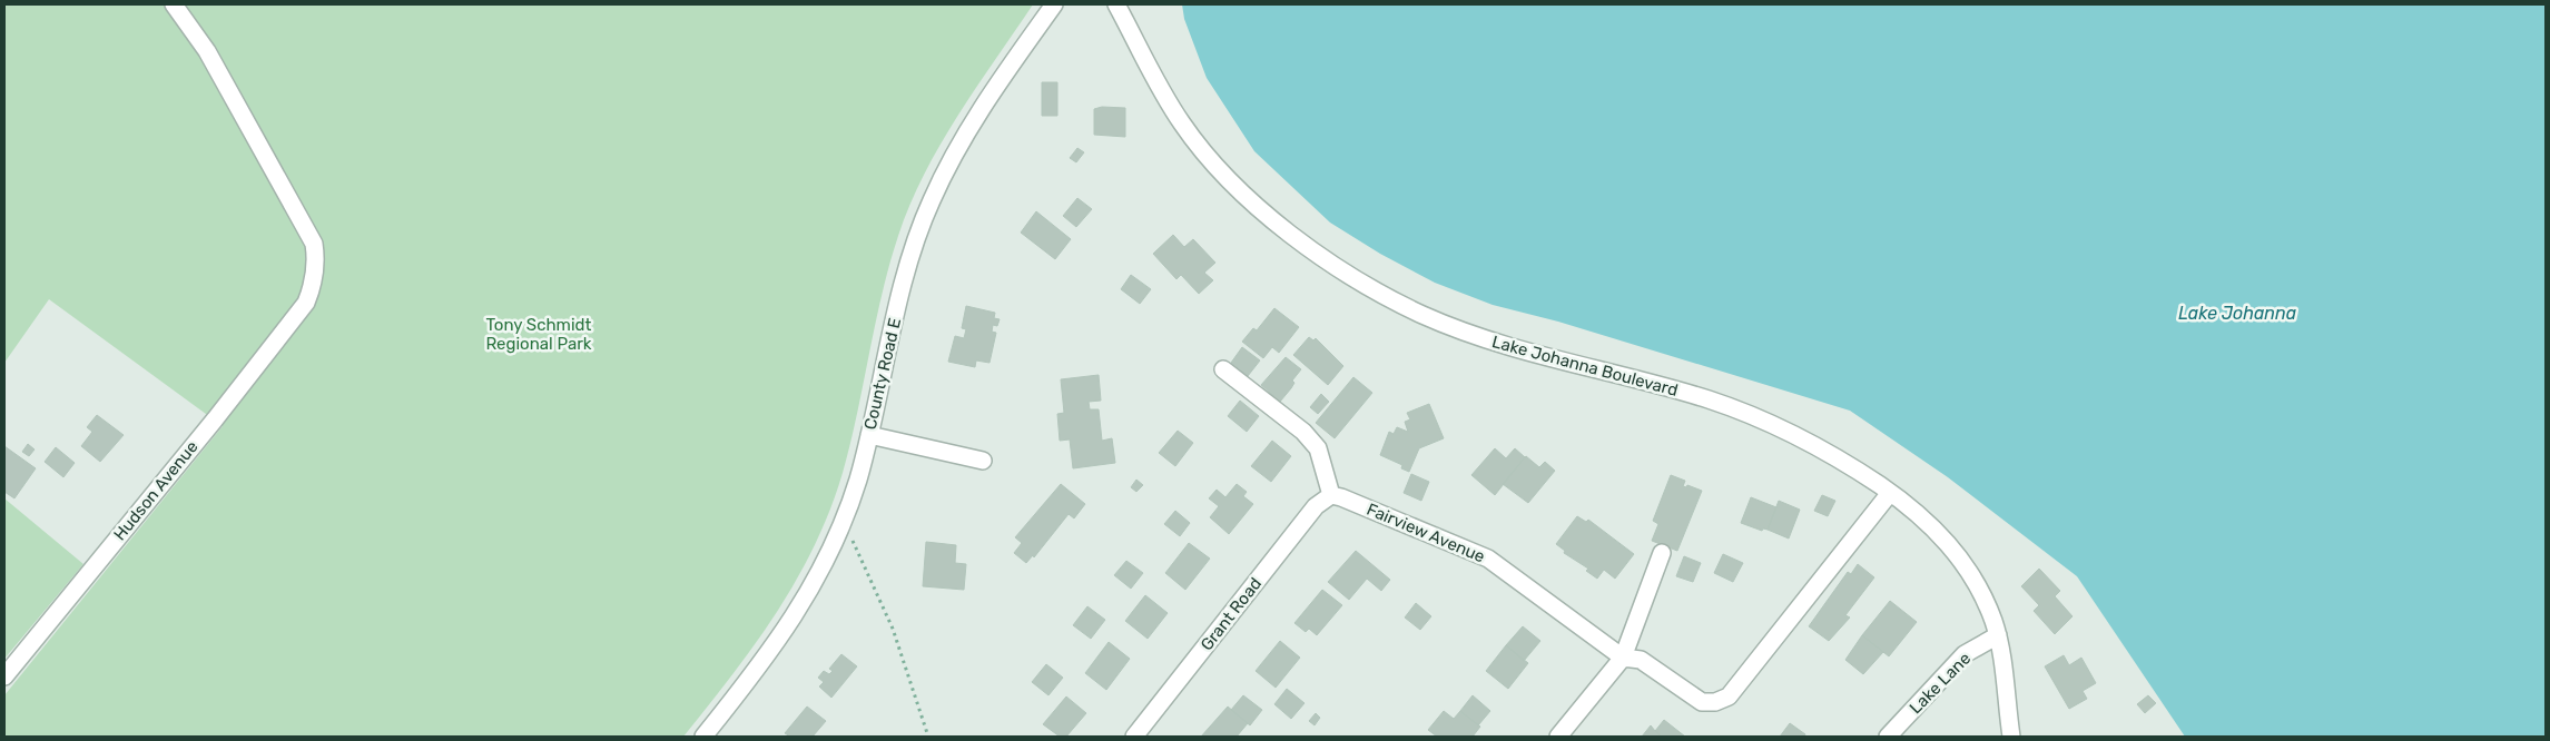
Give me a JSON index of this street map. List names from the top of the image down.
{
  "streets": {
    "street": [
      "Lake Johanna Boulevard",
      "County Road E",
      "Hudson Avenue",
      "Fairview Avenue",
      "Grant Road",
      "Lake Lane"
    ]
  },
  "crossings": [
    ["Lake Johanna Boulevard", "Fairview Avenue"],
    ["Lake Johanna Boulevard", "Lake Lane"],
    ["Fairview Avenue", "Grant Road"]
  ],
  "water": ["Lake Johanna"],
  "parks": ["Tony Schmidt Regional Park"]
}
